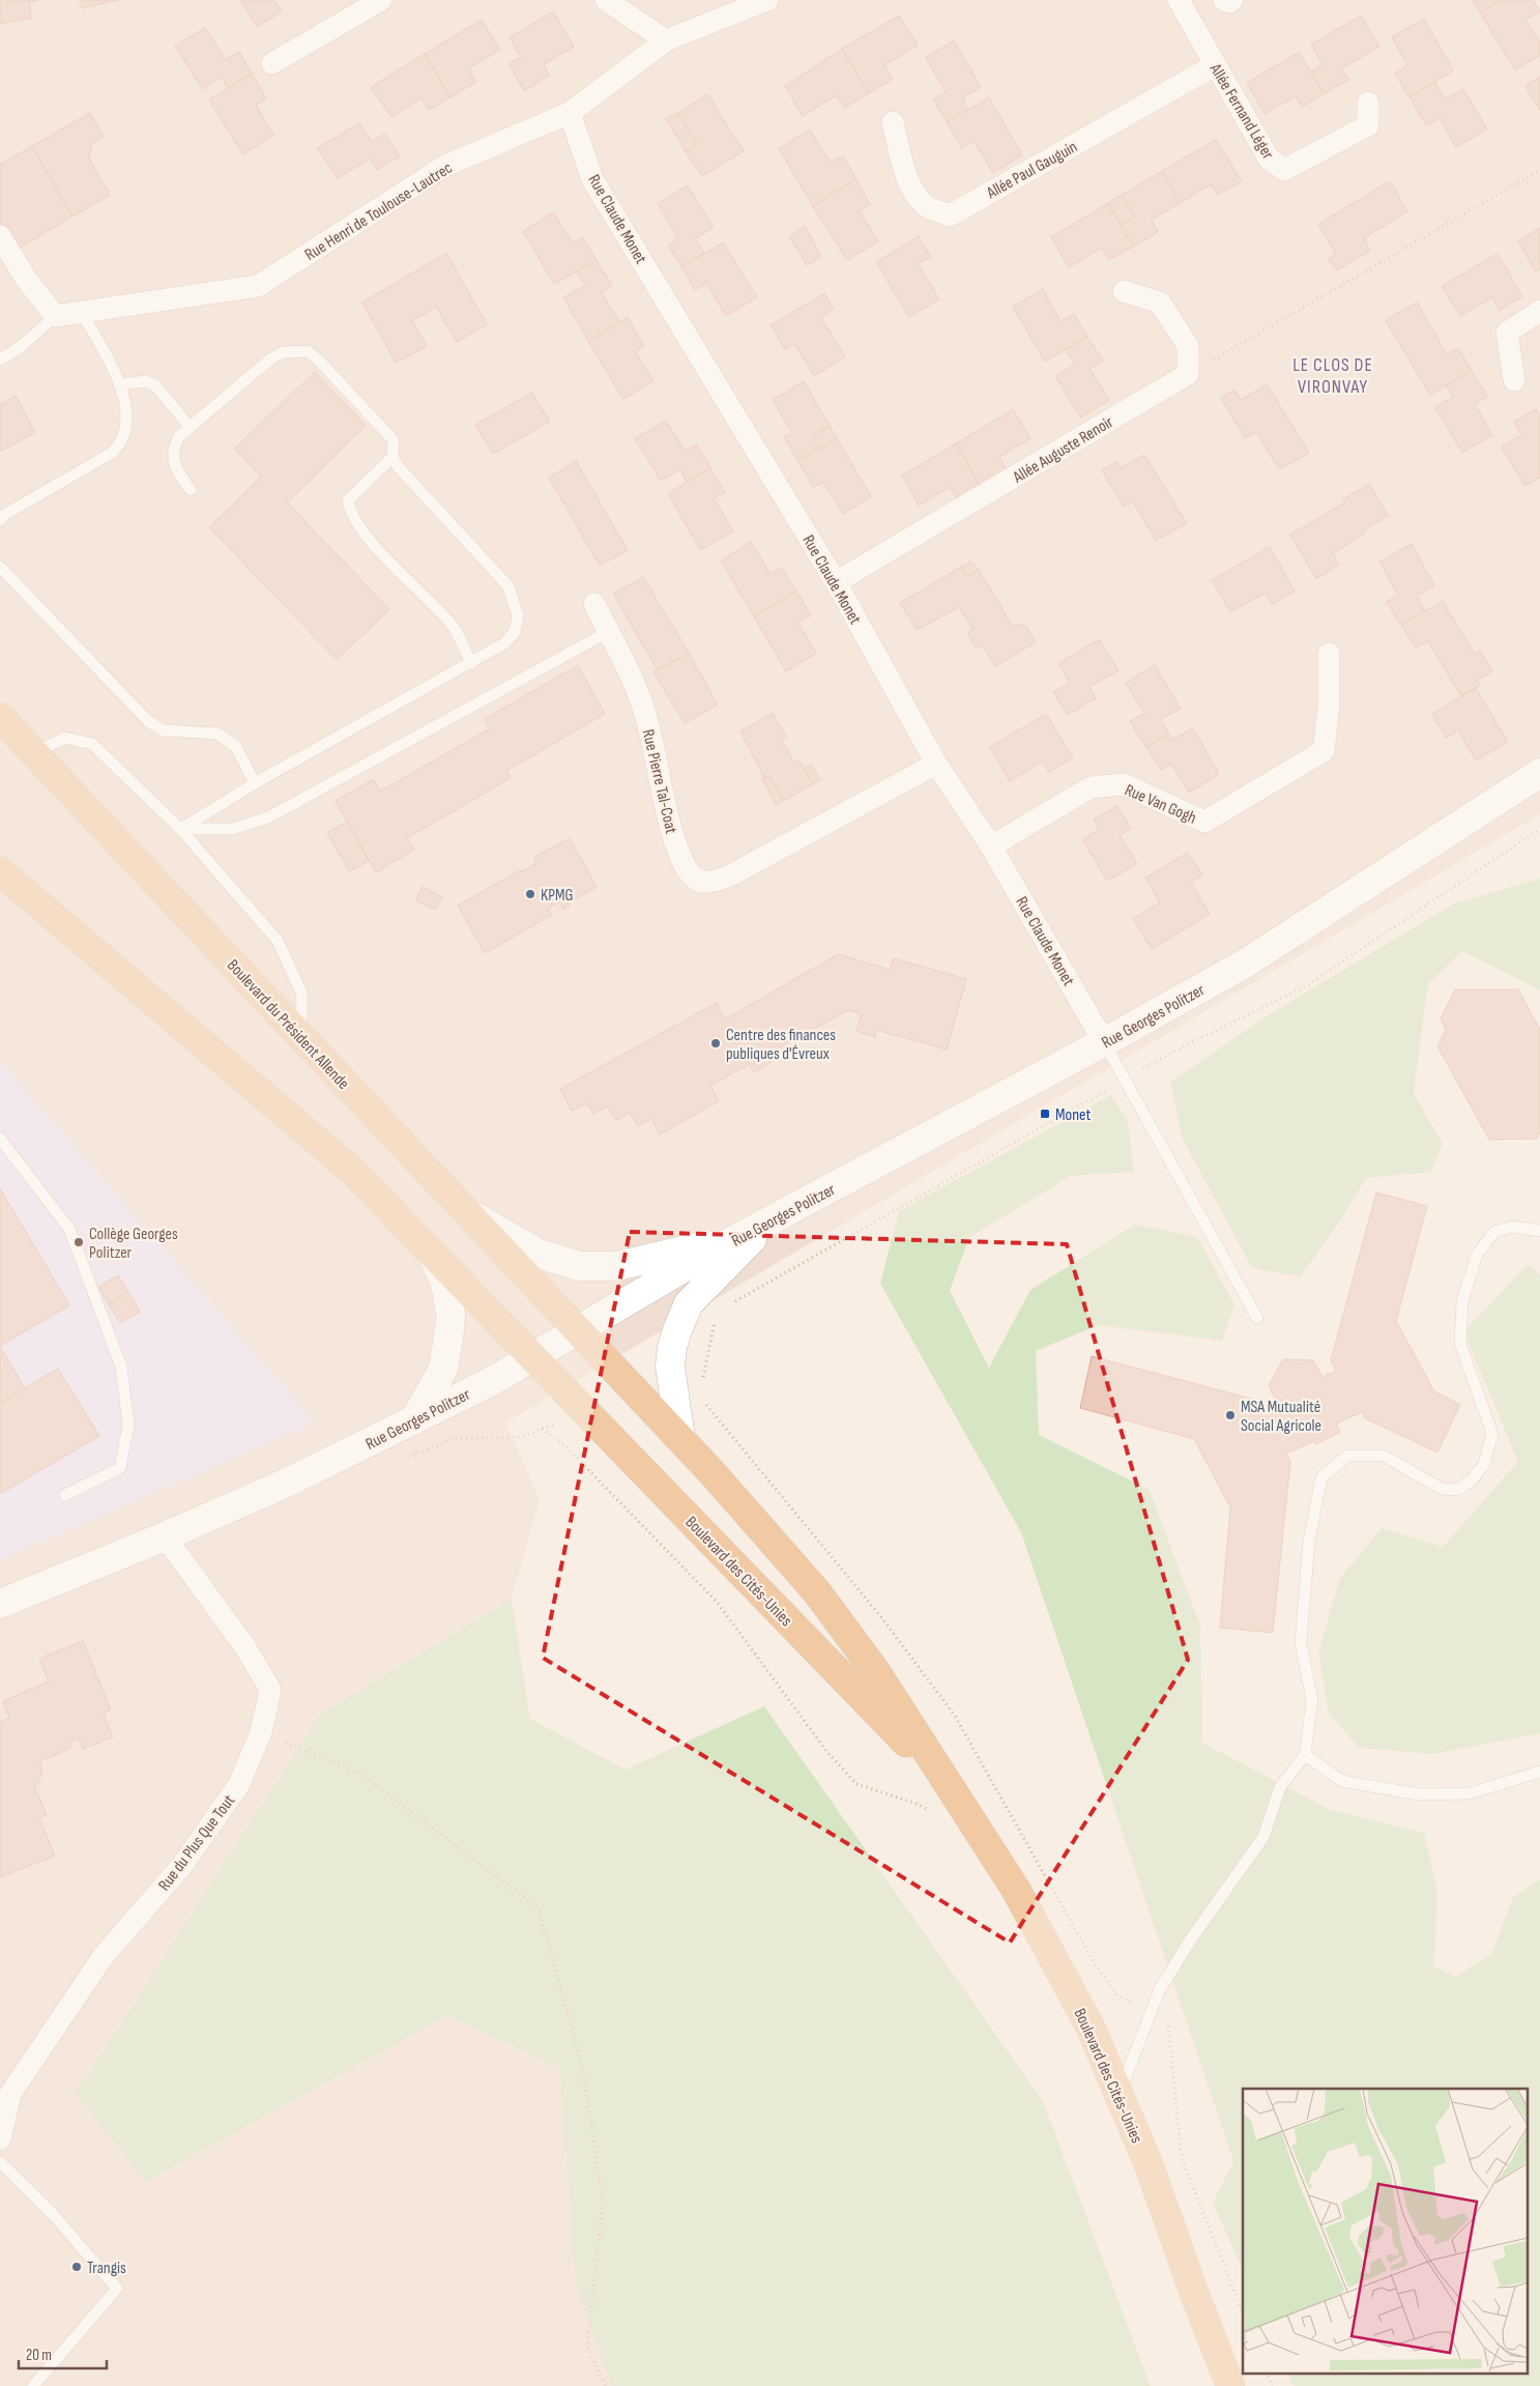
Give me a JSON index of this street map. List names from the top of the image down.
{
  "streets": {
    "main road": ["Boulevard du Président Allende", "Boulevard des Cités-Unies"],
    "street": [
      "Allée Fernand Léger",
      "Allée Paul Gauguin",
      "Rue Henri de Toulouse-Lautrec",
      "Rue Claude Monet",
      "Allée Auguste Renoir",
      "Rue Pierre Tal-Coat",
      "Rue Van Gogh",
      "Rue Georges Politzer",
      "Rue du Plus Que Tout"
    ]
  },
  "crossings": [
    ["Allée Fernand Léger", "Allée Paul Gauguin"],
    ["Rue Henri de Toulouse-Lautrec", "Rue Claude Monet"],
    ["Rue Claude Monet", "Allée Auguste Renoir"],
    ["Rue Claude Monet", "Rue Pierre Tal-Coat"],
    ["Rue Claude Monet", "Rue Van Gogh"],
    ["Rue Claude Monet", "Rue Georges Politzer"],
    ["Rue Georges Politzer", "Boulevard du Président Allende"],
    ["Rue Georges Politzer", "Boulevard des Cités-Unies"],
    ["Rue Georges Politzer", "Rue du Plus Que Tout"],
    ["Boulevard du Président Allende", "Boulevard des Cités-Unies"]
  ],
  "districts": ["LE CLOS DE VIRONVAY"],
  "places": {
    "other": [
      "KPMG",
      "Centre des finances publiques d'Évreux",
      "Collège Georges Politzer",
      "MSA Mutualité Social Agricole",
      "Trangis"
    ],
    "transit": ["Monet"]
  },
  "scale_bar": "20 m"
}
